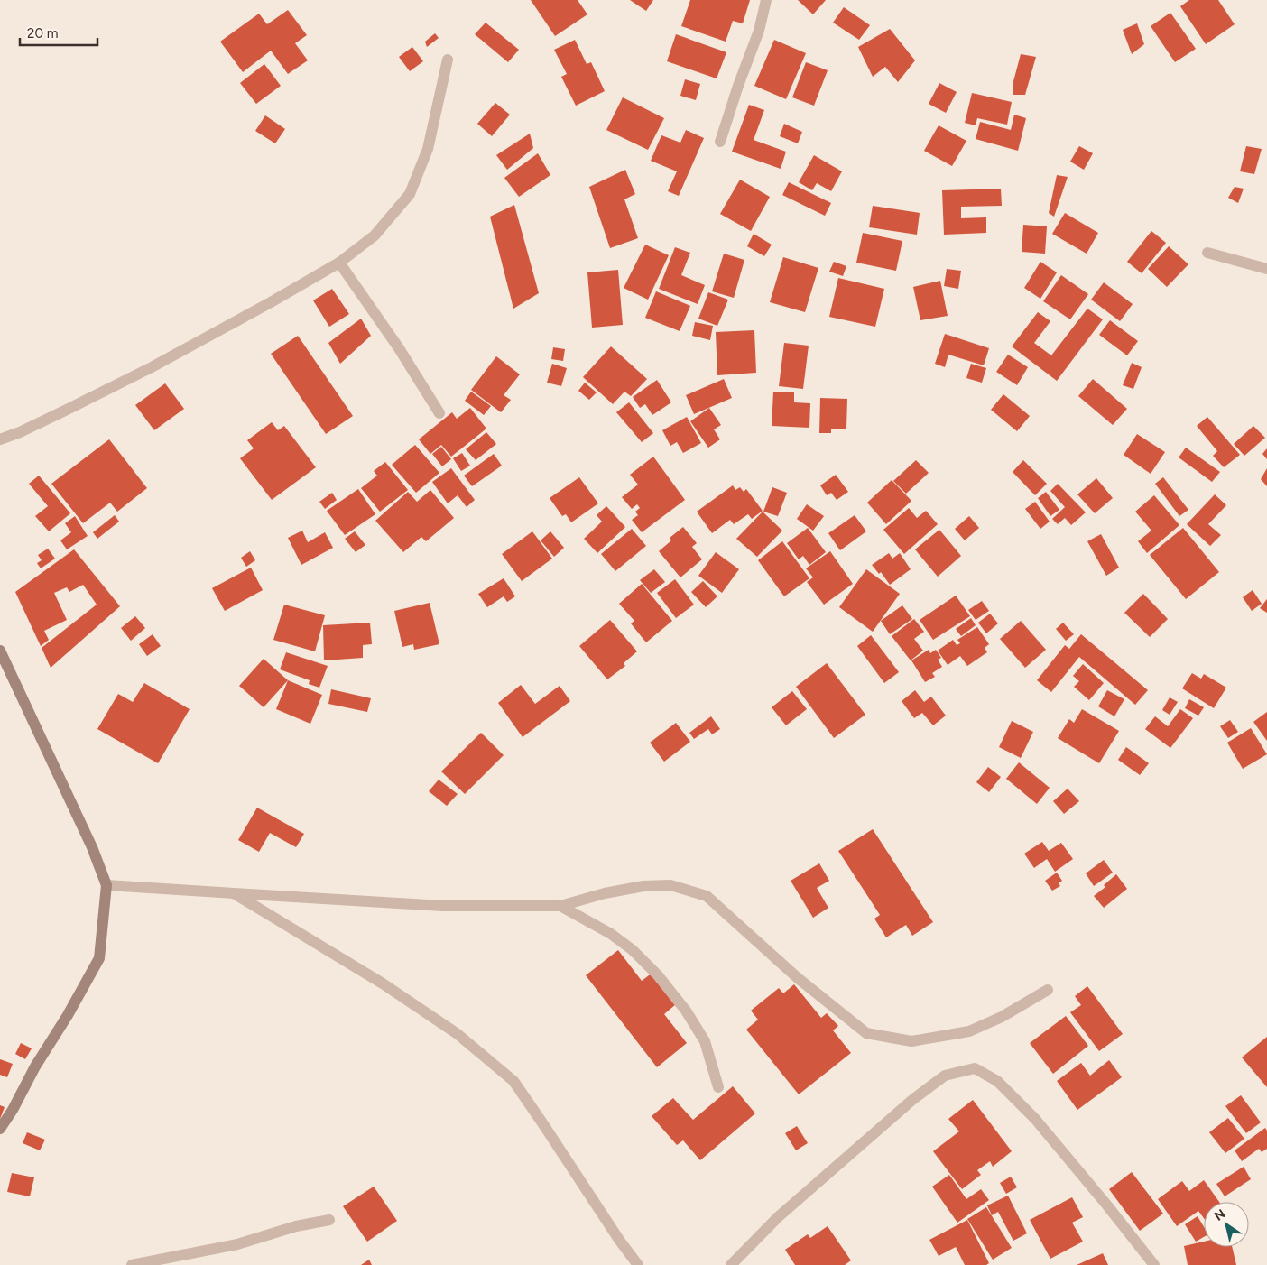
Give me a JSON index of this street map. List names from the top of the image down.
{
  "scale_bar": "20 m",
  "north": "top left"
}
